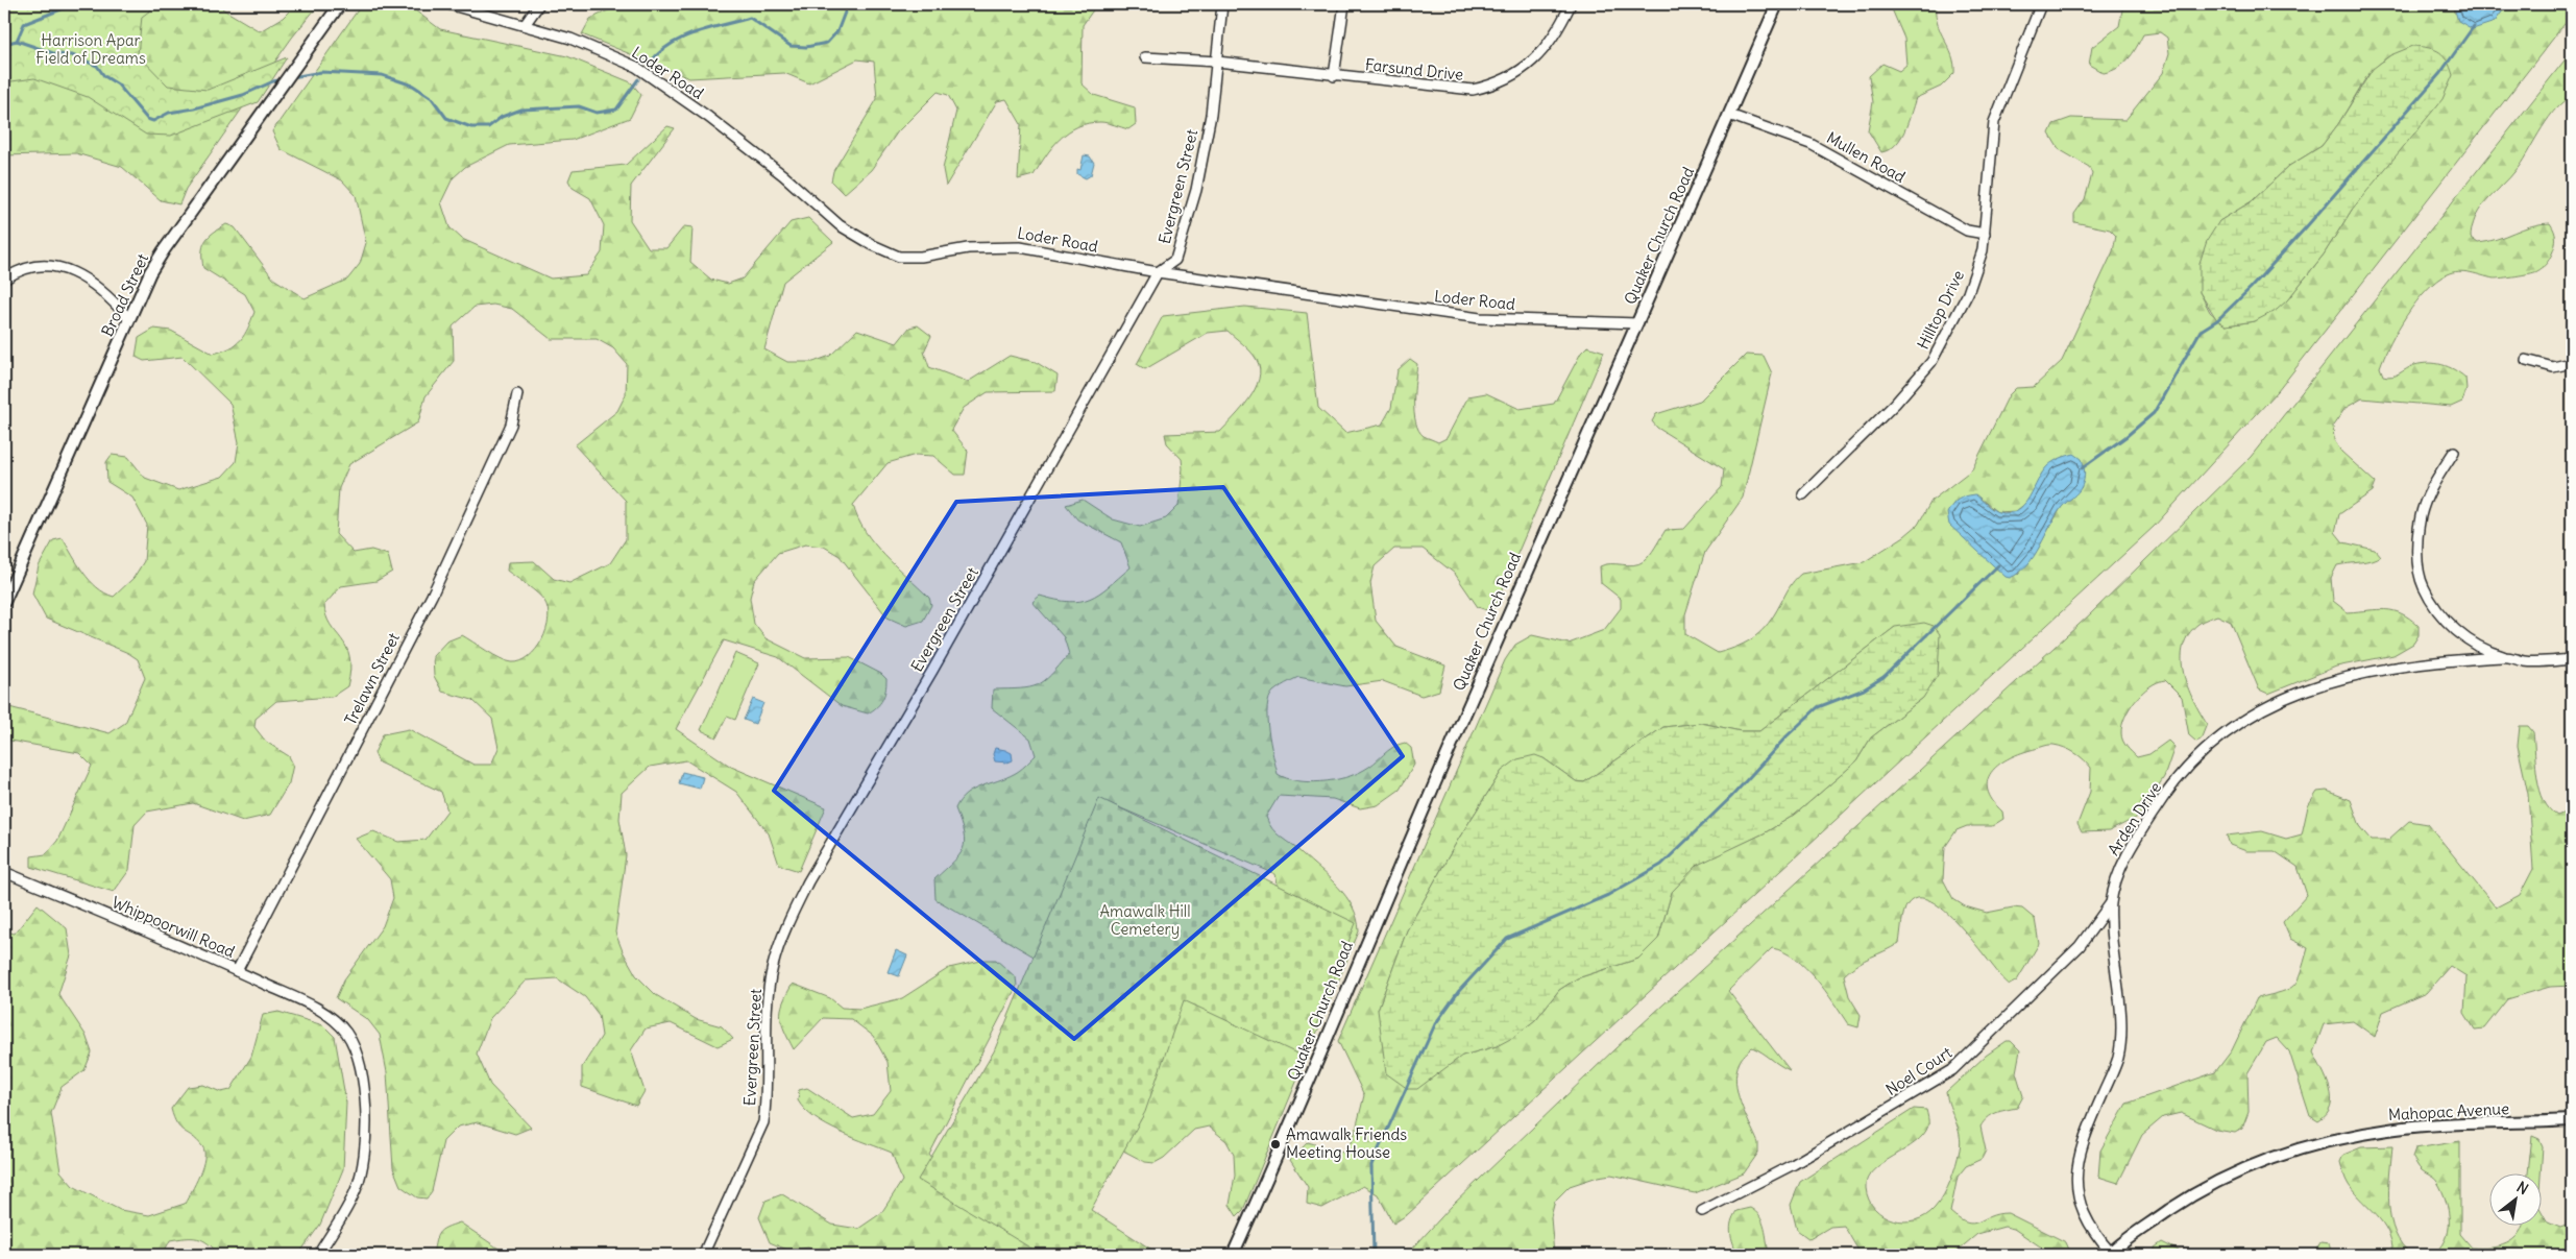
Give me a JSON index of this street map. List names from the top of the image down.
{
  "streets": {
    "street": [
      "Farsund Drive",
      "Loder Road",
      "Mullen Road",
      "Evergreen Street",
      "Quaker Church Road",
      "Broad Street",
      "Hilltop Drive",
      "Trelawn Street",
      "Arden Drive",
      "Whippoorwill Road",
      "Noel Court",
      "Mahopac Avenue"
    ]
  },
  "crossings": [
    ["Farsund Drive", "Evergreen Street"],
    ["Loder Road", "Evergreen Street"],
    ["Loder Road", "Quaker Church Road"],
    ["Mullen Road", "Quaker Church Road"],
    ["Mullen Road", "Hilltop Drive"],
    ["Trelawn Street", "Whippoorwill Road"],
    ["Arden Drive", "Noel Court"],
    ["Arden Drive", "Mahopac Avenue"]
  ],
  "parks": ["Harrison Apar Field of Dreams", "Amawalk Hill Cemetery"],
  "places": ["Amawalk Friends Meeting House"],
  "north": "top right"
}
